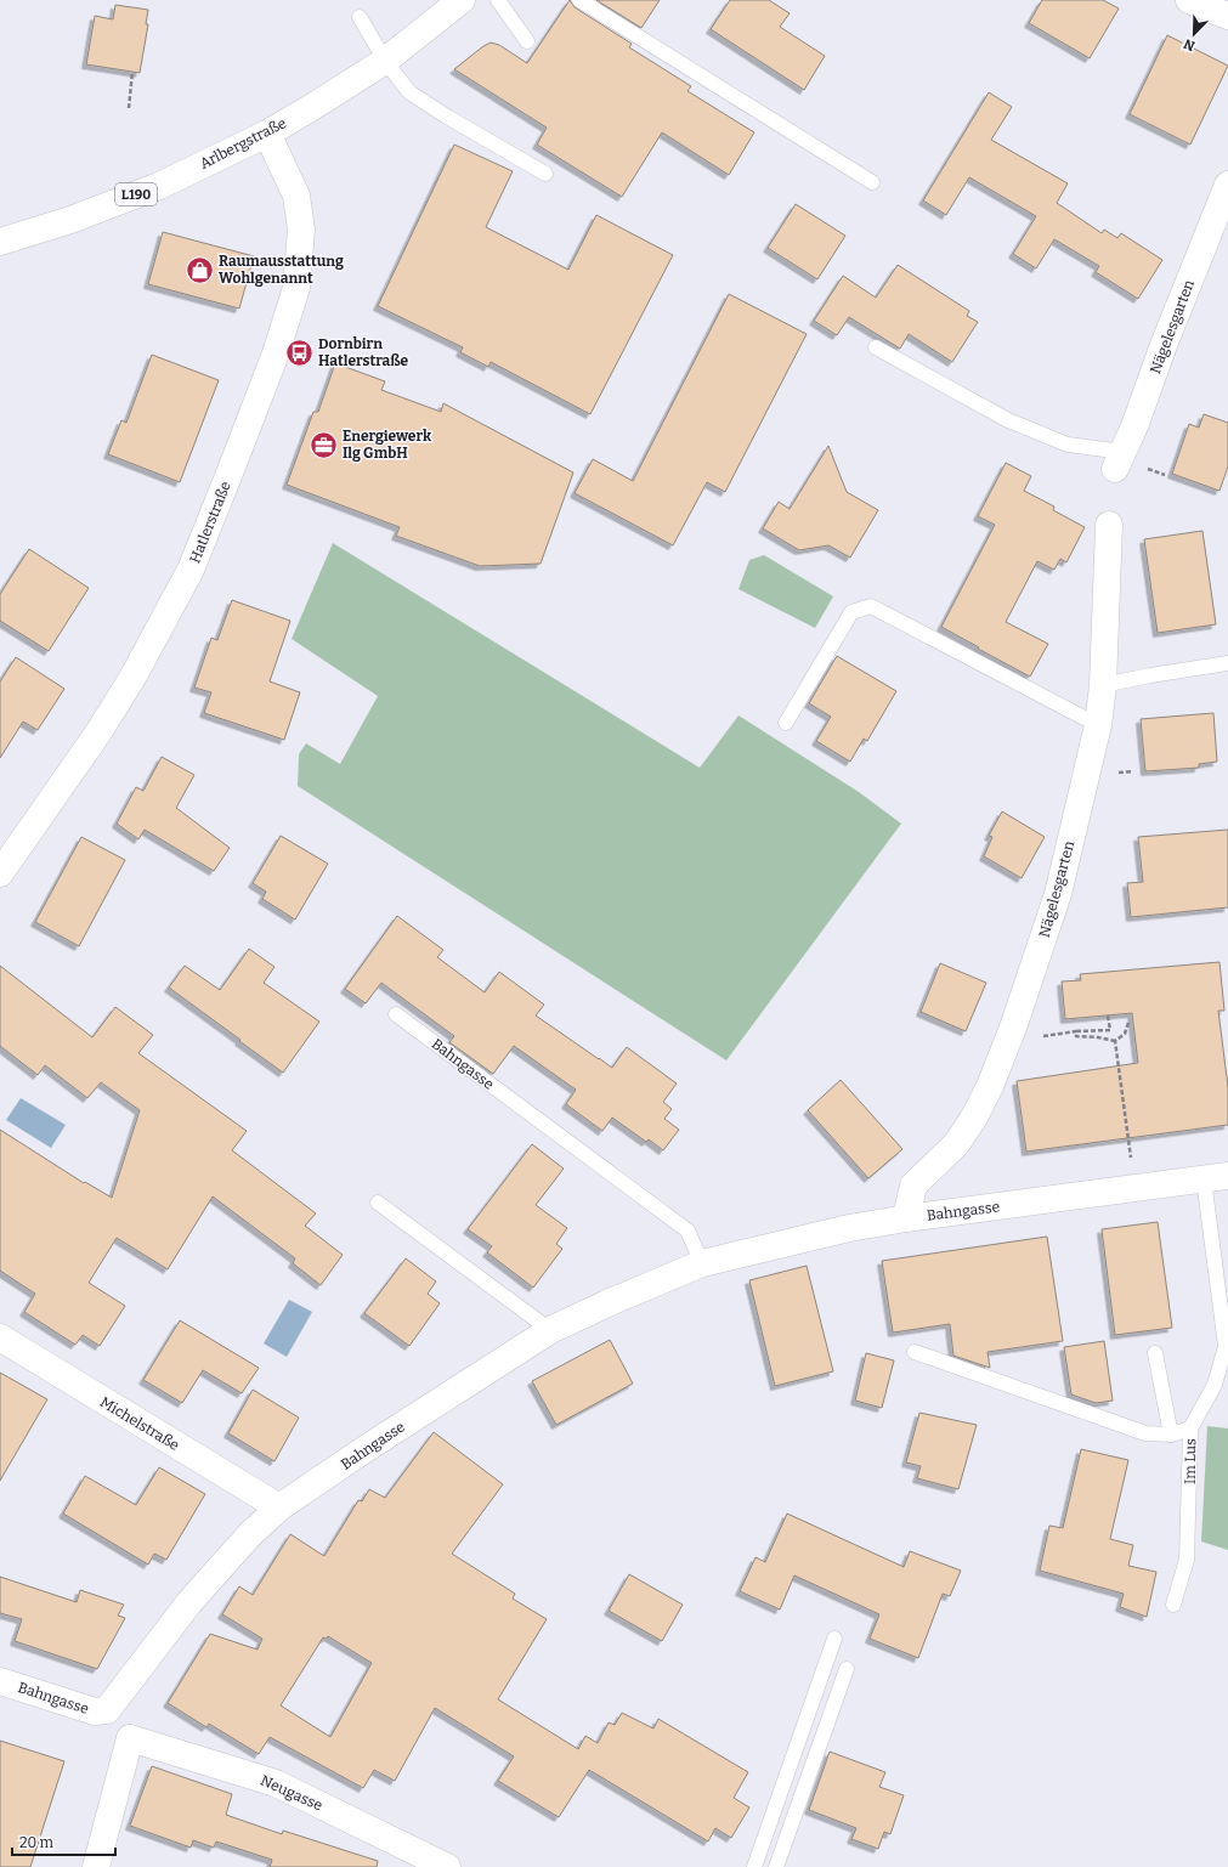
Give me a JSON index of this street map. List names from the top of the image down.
{
  "streets": {
    "street": [
      "Arlbergstraße",
      "L190",
      "Nägelesgarten",
      "Hatlerstraße",
      "Bahngasse",
      "Michelstraße",
      "Neugasse"
    ],
    "lane": ["Im Lus"]
  },
  "crossings": [
    ["Arlbergstraße", "Hatlerstraße"],
    ["Nägelesgarten", "Bahngasse"],
    ["Bahngasse", "Michelstraße"],
    ["Bahngasse", "Im Lus"],
    ["Bahngasse", "Neugasse"]
  ],
  "places": {
    "shop": ["Raumausstattung Wohlgenannt"],
    "bus stop": ["Dornbirn Hatlerstraße"],
    "office": ["Energiewerk Ilg GmbH"]
  },
  "scale_bar": "20 m",
  "north": "bottom left"
}
